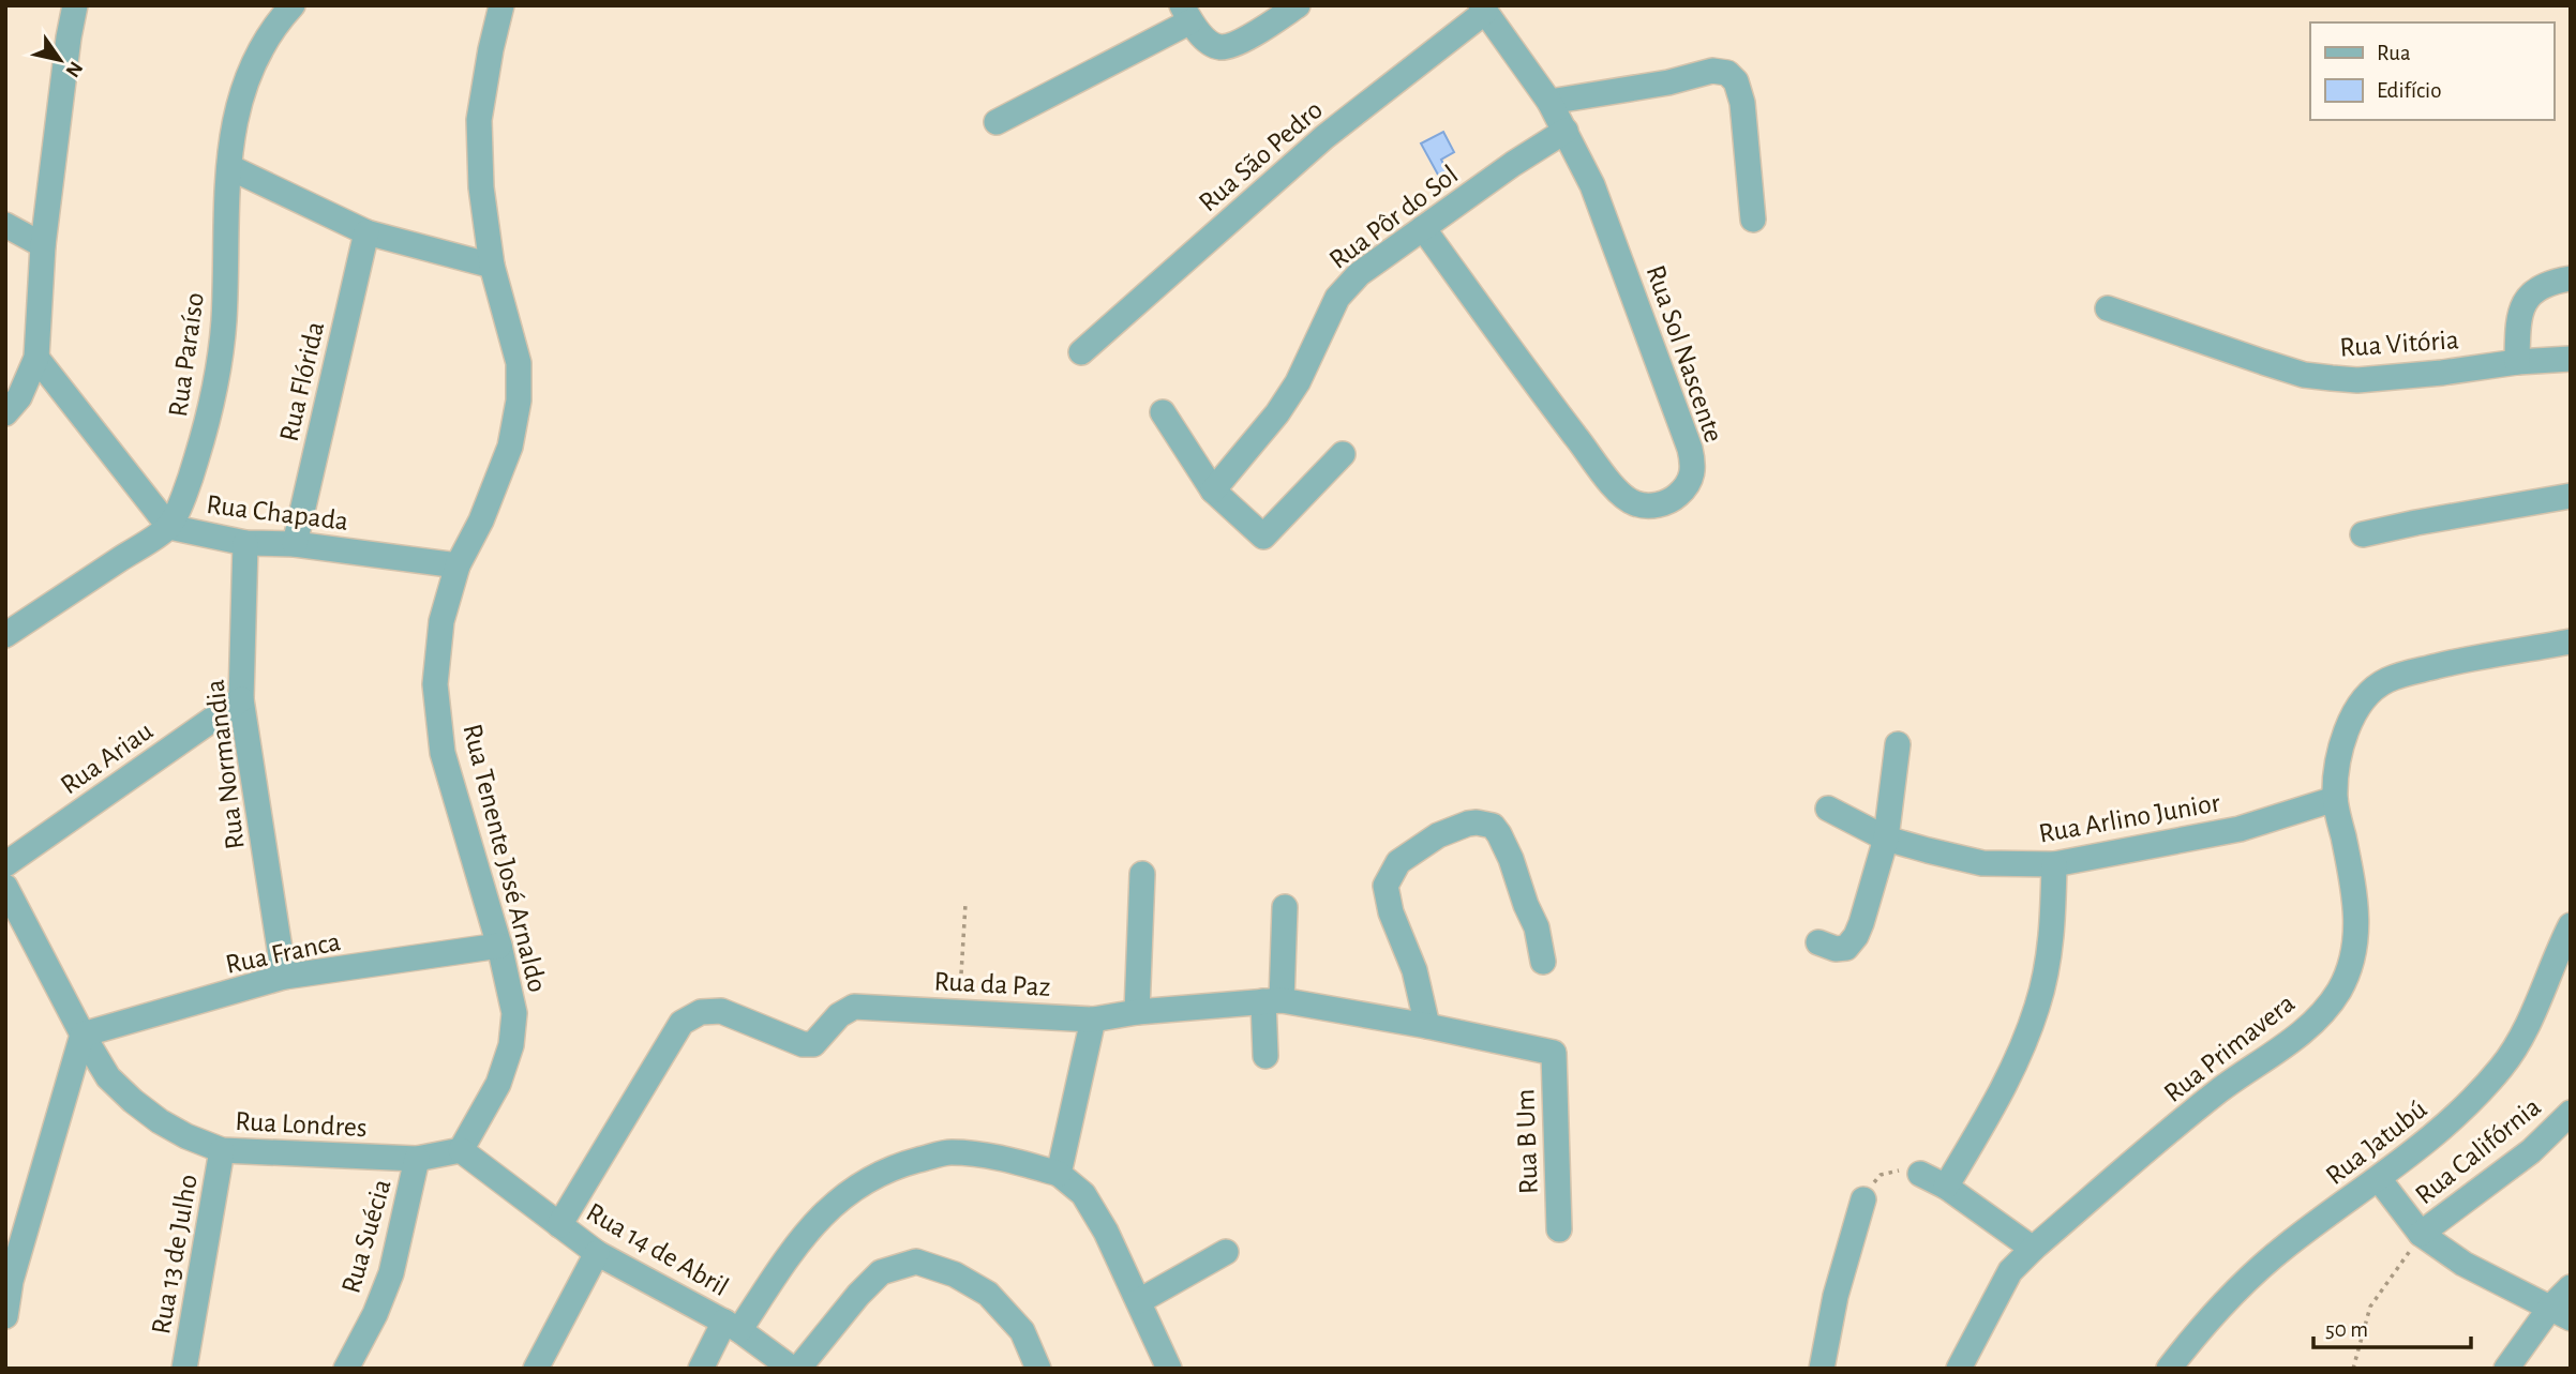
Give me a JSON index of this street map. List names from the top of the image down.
{
  "streets": {
    "street": [
      "Rua São Pedro",
      "Rua Pôr do Sol",
      "Rua Vitória",
      "Rua Sol Nascente",
      "Rua Paraíso",
      "Rua Flórida",
      "Rua Chapada",
      "Rua Ariau",
      "Rua Normandia",
      "Rua Arlino Junior",
      "Rua Tenente José Arnaldo",
      "Rua Franca",
      "Rua da Paz",
      "Rua Primavera",
      "Rua Londres",
      "Rua B Um",
      "Rua Jatubú",
      "Rua Califórnia",
      "Rua Suécia",
      "Rua 14 de Abril",
      "Rua 13 de Julho"
    ]
  },
  "crossings": [
    ["Rua São Pedro", "Rua Sol Nascente"],
    ["Rua Pôr do Sol", "Rua Sol Nascente"],
    ["Rua Paraíso", "Rua Chapada"],
    ["Rua Flórida", "Rua Chapada"],
    ["Rua Chapada", "Rua Normandia"],
    ["Rua Chapada", "Rua Tenente José Arnaldo"],
    ["Rua Ariau", "Rua Normandia"],
    ["Rua Normandia", "Rua Franca"],
    ["Rua Arlino Junior", "Rua Primavera"],
    ["Rua Tenente José Arnaldo", "Rua Franca"],
    ["Rua Tenente José Arnaldo", "Rua Londres"],
    ["Rua Tenente José Arnaldo", "Rua 14 de Abril"],
    ["Rua Franca", "Rua Londres"],
    ["Rua da Paz", "Rua B Um"],
    ["Rua da Paz", "Rua 14 de Abril"],
    ["Rua Londres", "Rua Suécia"],
    ["Rua Londres", "Rua 14 de Abril"],
    ["Rua Londres", "Rua 13 de Julho"]
  ],
  "legend": ["Rua", "Edifício"],
  "scale_bar": "50 m",
  "north": "bottom right"
}
